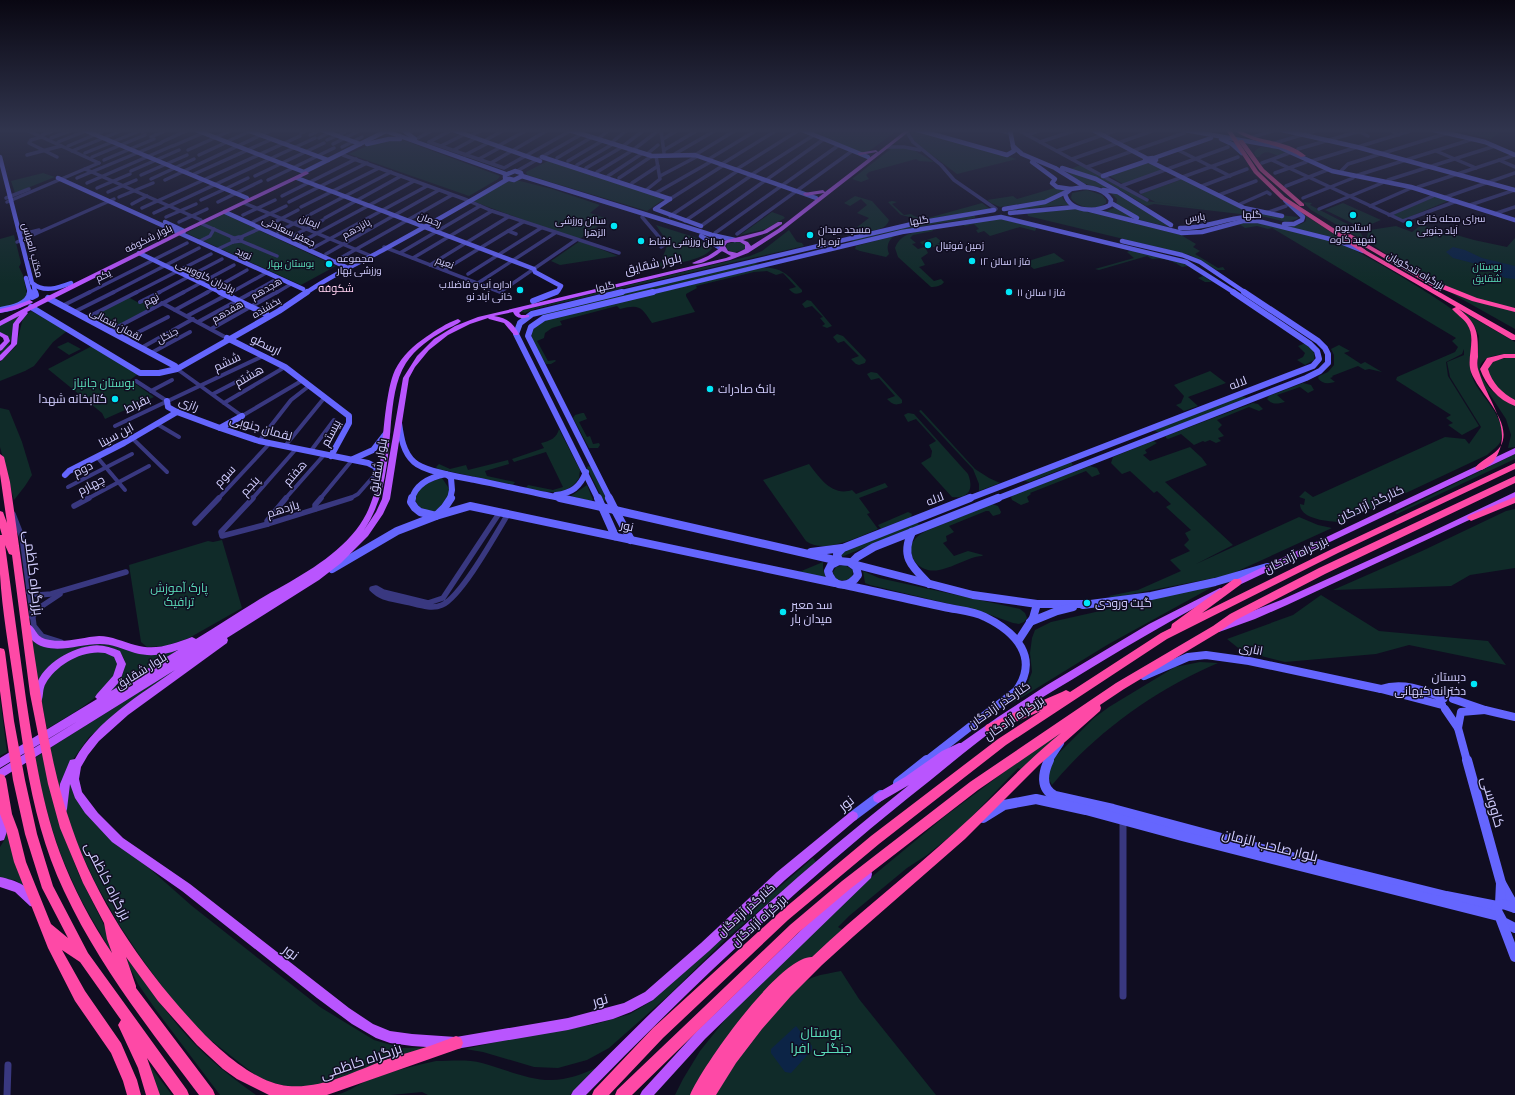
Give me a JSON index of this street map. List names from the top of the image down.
{
  "streets": {
    "highway": ["بزرگراه تندگویان", "بزرگراه آزادگان", "بزرگراه کاظمی"],
    "main road": [
      "بلوار شکوفه",
      "بلوار شقایق",
      "کنارگذر آزادگان",
      "نور"
    ],
    "street": [
      "گلها",
      "پارس",
      "رحمان",
      "ایمان",
      "پانزدهم",
      "جعفر سعادتی",
      "مکتب العباس",
      "نوید",
      "نعیم",
      "یکم",
      "برادران کاووسی",
      "هجدهم",
      "نهم",
      "بخشنده",
      "هفدهم",
      "لقمان شمالی",
      "جنگل",
      "ارسطو",
      "ششم",
      "هشتم",
      "لاله",
      "بقراط",
      "رازی",
      "لقمان جنوبی",
      "بیستم",
      "ابن سینا",
      "دوم",
      "هفتم",
      "سوم",
      "چهارم",
      "پنجم",
      "یازدهم",
      "اناری",
      "کاووسی",
      "بلوار صاحب الزمان"
    ]
  },
  "crossings": [
    ["گلها", "بزرگراه تندگویان"],
    ["گلها", "نور"],
    ["پارس", "بزرگراه تندگویان"],
    ["رحمان", "پانزدهم"],
    ["رحمان", "نعیم"],
    ["رحمان", "بلوار شقایق"],
    ["رحمان", "بخشنده"],
    ["ایمان", "پانزدهم"],
    ["ایمان", "بلوار شکوفه"],
    ["ایمان", "بخشنده"],
    ["جعفر سعادتی", "بلوار شکوفه"],
    ["جعفر سعادتی", "بخشنده"],
    ["بلوار شکوفه", "مکتب العباس"],
    ["بلوار شکوفه", "نوید"],
    ["بلوار شکوفه", "برادران کاووسی"],
    ["بلوار شکوفه", "بخشنده"],
    ["بلوار شکوفه", "لقمان شمالی"],
    ["نوید", "هجدهم"],
    ["نوید", "بخشنده"],
    ["نعیم", "بخشنده"],
    ["بلوار شقایق", "لقمان جنوبی"],
    ["بلوار شقایق", "نور"],
    ["یکم", "برادران کاووسی"],
    ["یکم", "لقمان شمالی"],
    ["برادران کاووسی", "هجدهم"],
    ["برادران کاووسی", "نهم"],
    ["برادران کاووسی", "بخشنده"],
    ["برادران کاووسی", "هفدهم"],
    ["هجدهم", "هفدهم"],
    ["نهم", "لقمان شمالی"],
    ["نهم", "ارسطو"],
    ["بخشنده", "لقمان شمالی"],
    ["بخشنده", "ارسطو"],
    ["بخشنده", "لقمان جنوبی"],
    ["هفدهم", "ارسطو"],
    ["لقمان شمالی", "جنگل"],
    ["لقمان شمالی", "لقمان جنوبی"],
    ["ارسطو", "ششم"],
    ["ارسطو", "هشتم"],
    ["ارسطو", "بیستم"],
    ["ششم", "بقراط"],
    ["ششم", "رازی"],
    ["ششم", "لقمان جنوبی"],
    ["هشتم", "لقمان جنوبی"],
    ["لاله", "نور"],
    ["بقراط", "رازی"],
    ["رازی", "لقمان جنوبی"],
    ["رازی", "ابن سینا"],
    ["لقمان جنوبی", "بیستم"],
    ["لقمان جنوبی", "هفتم"],
    ["لقمان جنوبی", "سوم"],
    ["لقمان جنوبی", "پنجم"],
    ["بیستم", "هفتم"],
    ["هفتم", "یازدهم"],
    ["پنجم", "یازدهم"],
    ["نور", "بزرگراه کاظمی"],
    ["کاووسی", "بلوار صاحب الزمان"]
  ],
  "districts": ["شکوفه"],
  "parks": [
    "بوستان بهار",
    "بوستان شقایق",
    "بوستان جانباز",
    "پارک آموزش ترافیک",
    "بوستان جنگلی افرا"
  ],
  "places": [
    "استادیوم شهید کاوه",
    "سرای محله خانی آباد جنوبی",
    "سالن ورزشی الزهرا",
    "مسجد میدان تره بار",
    "سالن ورزشی نشاط",
    "زمین فوتبال",
    "فاز ۱ سالن ۱۲",
    "مجموعه ورزشی بهار",
    "اداره آب و فاضلاب خانی آباد نو",
    "فاز ۱ سالن ۱۱",
    "بانک صادرات",
    "کتابخانه شهدا",
    "گیت ورودی",
    "سد معبر میدان بار",
    "دبستان دخترانه کیهانی"
  ]
}
